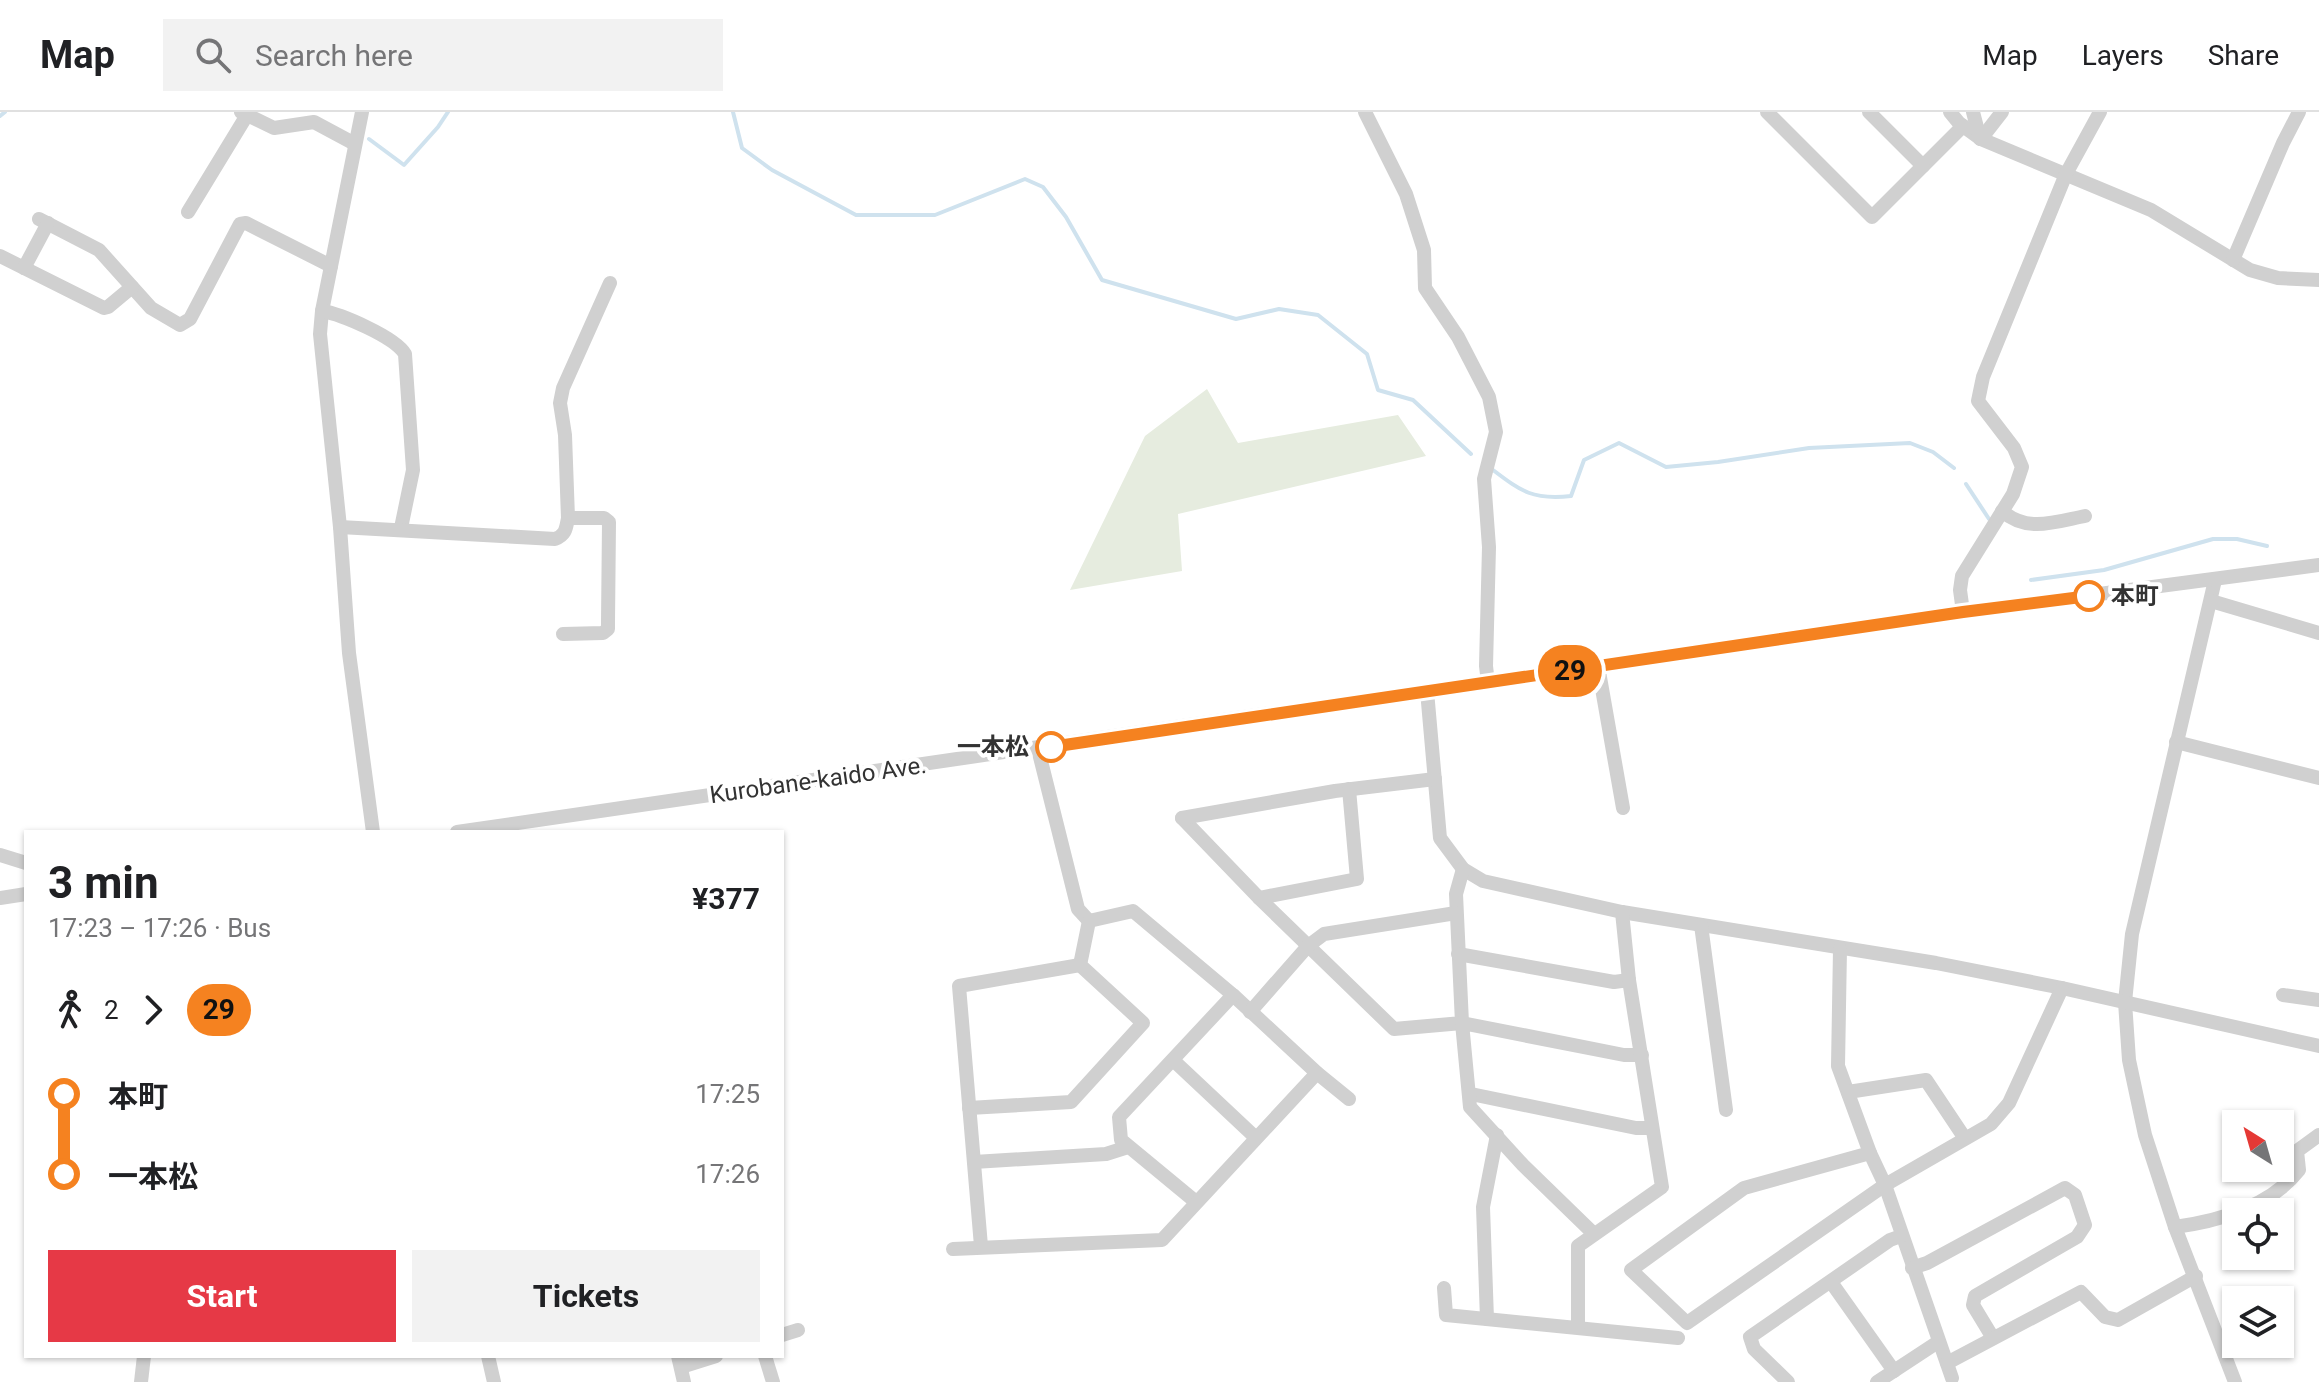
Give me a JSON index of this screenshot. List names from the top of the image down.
{
  "streets": {
    "street": ["Kurobane-kaido Ave."]
  },
  "places": ["本町", "一本松"],
  "lines": ["bus line 29"],
  "north": "top left",
  "page": {
    "header": "Map",
    "search": "Search here",
    "nav": ["Map", "Layers", "Share"],
    "on_map": "29",
    "heading": ["3 min", "17:23 – 17:26 · Bus", "¥377"],
    "legs": ["2", "29"],
    "list": [
      {
        "name": "本町",
        "value": "17:25"
      },
      {
        "name": "一本松",
        "value": "17:26"
      }
    ],
    "buttons": ["Start", "Tickets"]
  }
}
